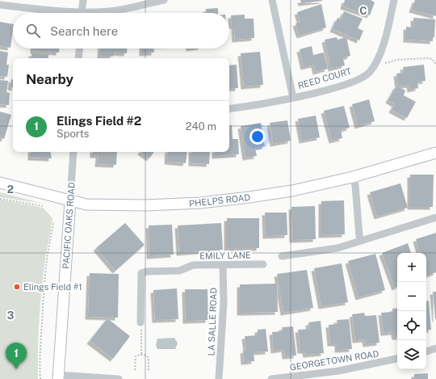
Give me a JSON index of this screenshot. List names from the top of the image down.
{
  "streets": {
    "street": [
      "REED COURT",
      "PHELPS ROAD",
      "PACIFIC OAKS ROAD",
      "EMILY LANE",
      "LA SALLE ROAD",
      "GEORGETOWN ROAD"
    ]
  },
  "crossings": [
    ["PHELPS ROAD", "PACIFIC OAKS ROAD"],
    ["EMILY LANE", "LA SALLE ROAD"]
  ],
  "places": ["Elings Field #1"],
  "page": {
    "search": "Search here",
    "heading": "Nearby",
    "list": [
      {
        "mark": "1",
        "name": "Elings Field #2",
        "note": "Sports",
        "value": "240 m"
      }
    ],
    "map_buttons": ["+", "−"],
    "pins": "1"
  },
  "grid": {
    "columns": ["C"],
    "rows": ["2", "3"]
  }
}
